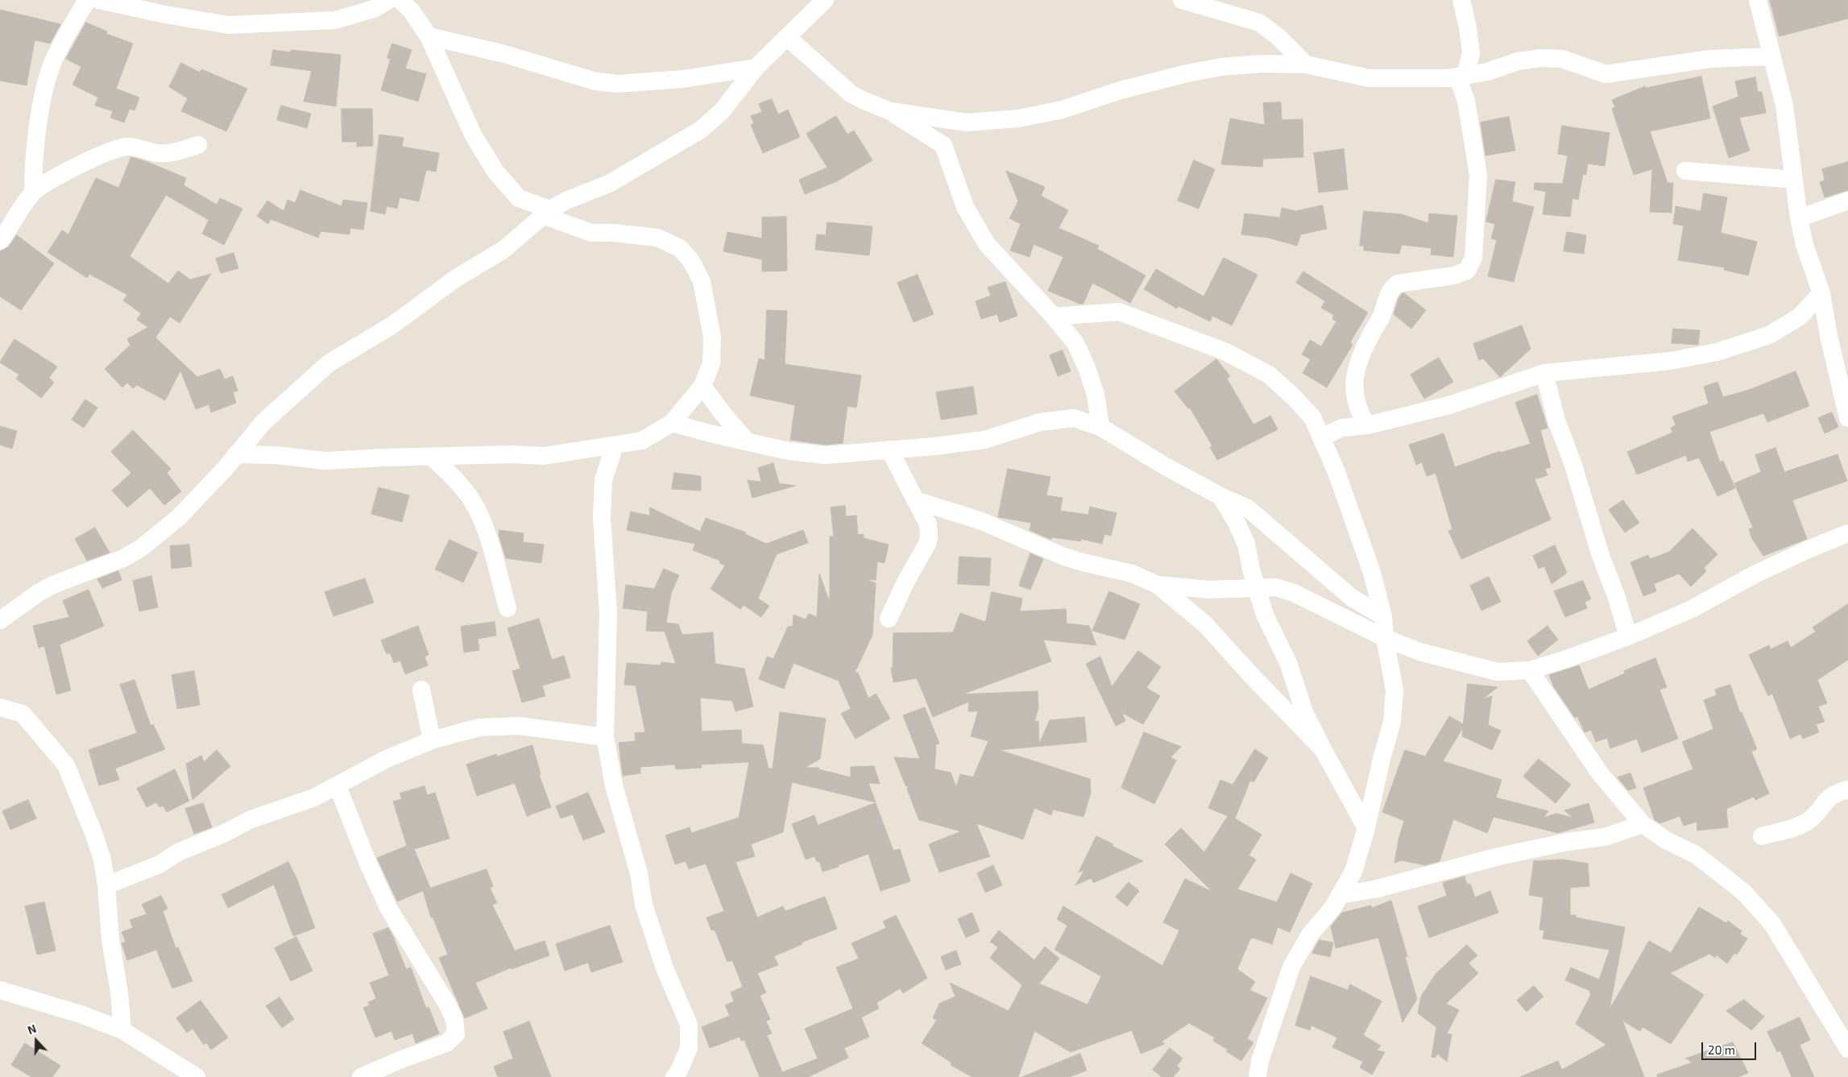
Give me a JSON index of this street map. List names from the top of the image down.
{
  "scale_bar": "20 m",
  "north": "top"
}
